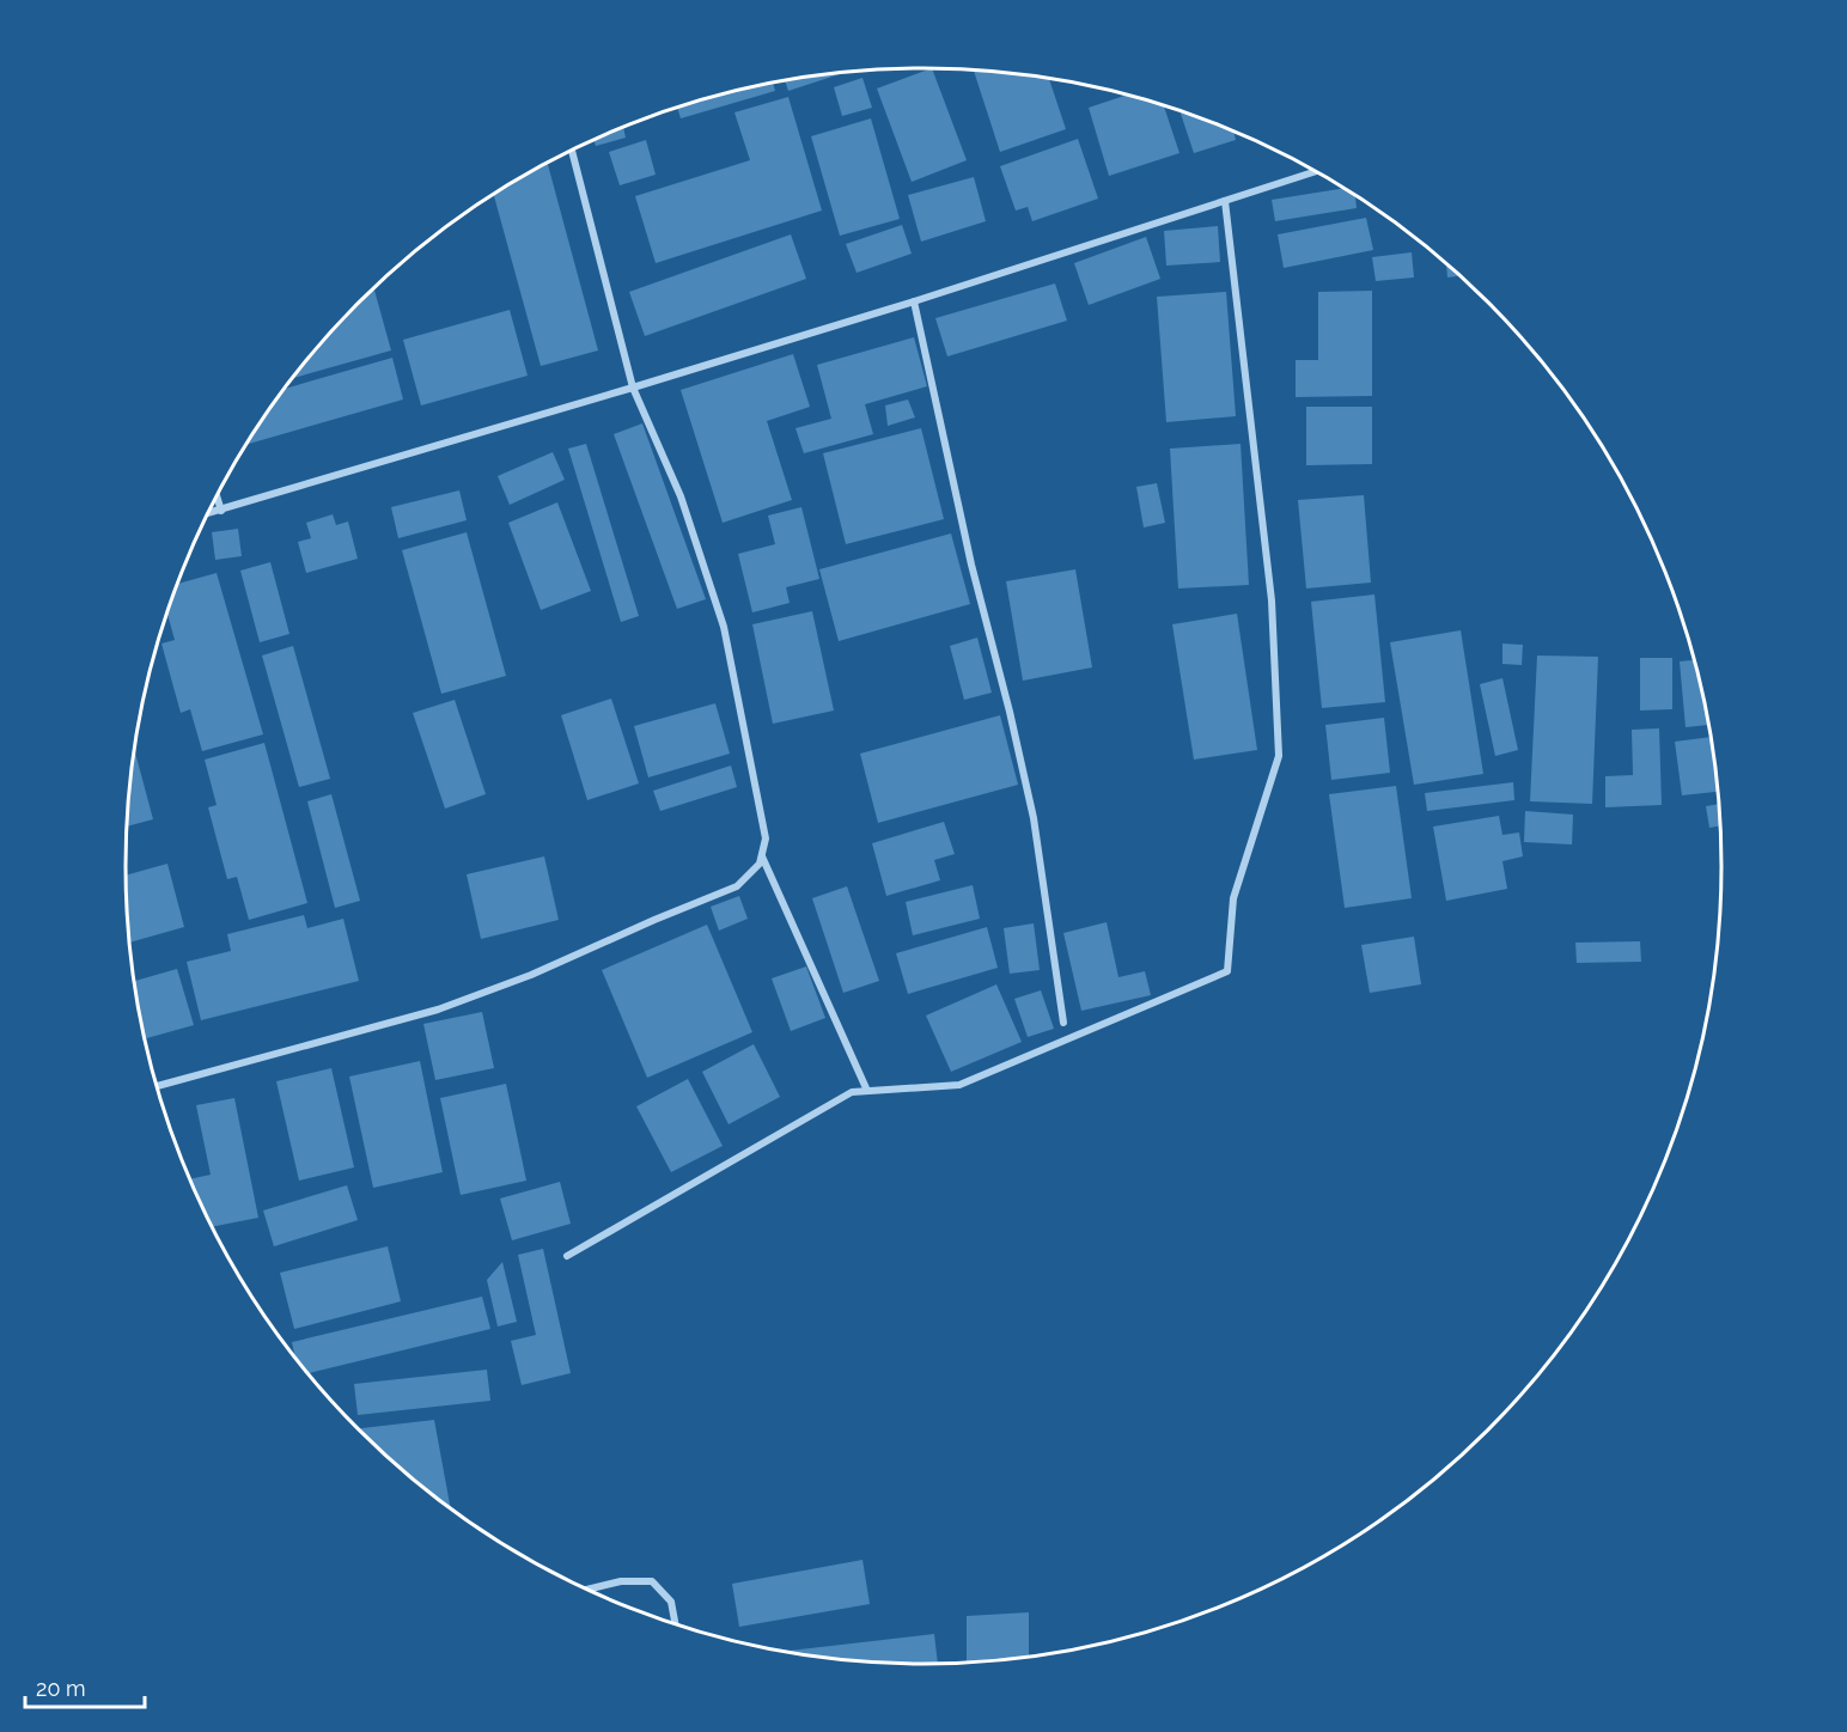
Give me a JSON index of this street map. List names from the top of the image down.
{
  "scale_bar": "20 m"
}
